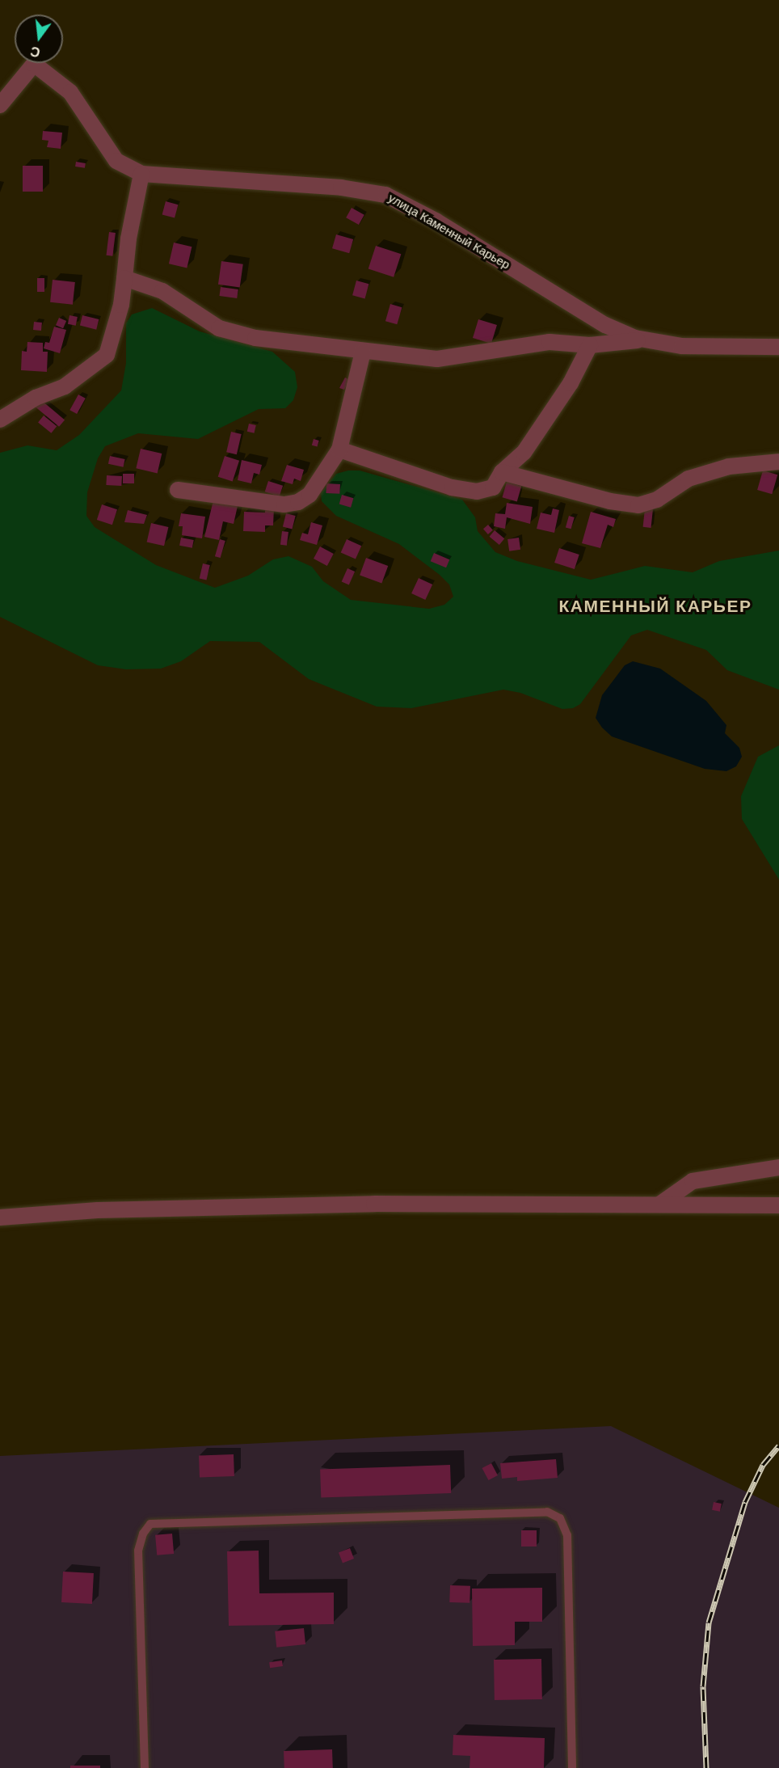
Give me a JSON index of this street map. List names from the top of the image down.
{
  "streets": {
    "street": ["улица Каменный Карьер"]
  },
  "districts": ["КАМЕННЫЙ КАРЬЕР"],
  "north": "bottom"
}
